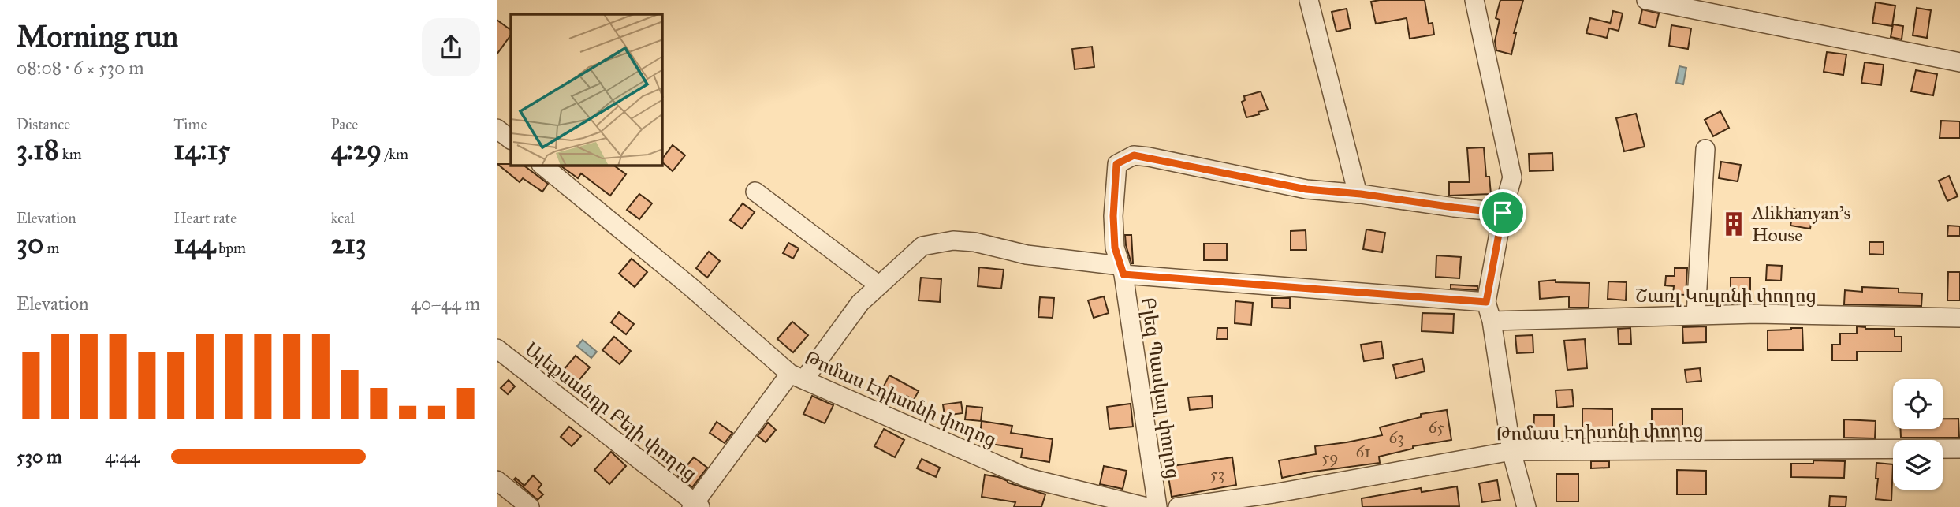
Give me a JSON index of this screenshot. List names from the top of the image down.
{
  "streets": {
    "street": [
      "Շառլ Կուլոնի փողոց",
      "Բլեզ Պասկալ փողոց",
      "Թոմաս Էդիսոնի փողոց",
      "Ալեքսանդր Բելի փողոց"
    ]
  },
  "places": {
    "building": ["Alikhanyan's House"]
  },
  "house_numbers": [
    "65",
    "63",
    "61",
    "59",
    "53"
  ],
  "page": {
    "heading": ["Morning run", "08:08 · 6 × 530 m"],
    "stats": [
      ["Distance", "3.18 km"],
      ["Time", "14:15"],
      ["Pace", "4:29 /km"],
      ["Elevation", "30 m"],
      ["Heart rate", "144 bpm"],
      ["kcal", "213"]
    ],
    "chart": ["Elevation", "40–44 m"],
    "list": [
      {
        "name": "530 m",
        "note": "4:44"
      }
    ]
  }
}
